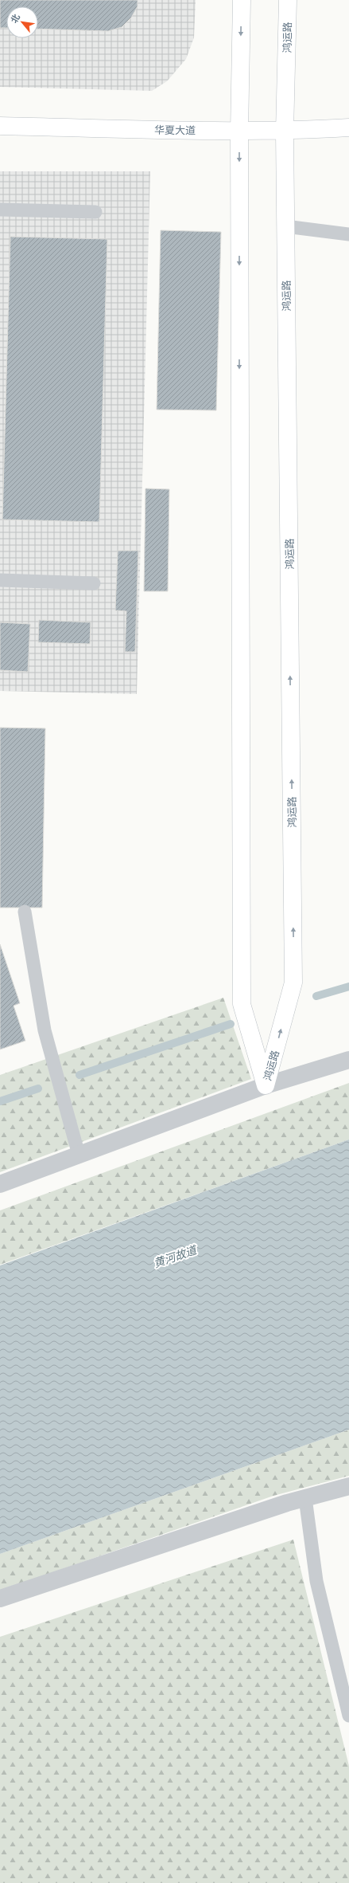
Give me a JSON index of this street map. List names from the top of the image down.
{
  "streets": {
    "street": ["鸿运路", "华夏大道"]
  },
  "crossings": [
    ["鸿运路", "华夏大道"]
  ],
  "water": ["黄河故道"],
  "north": "top left"
}
